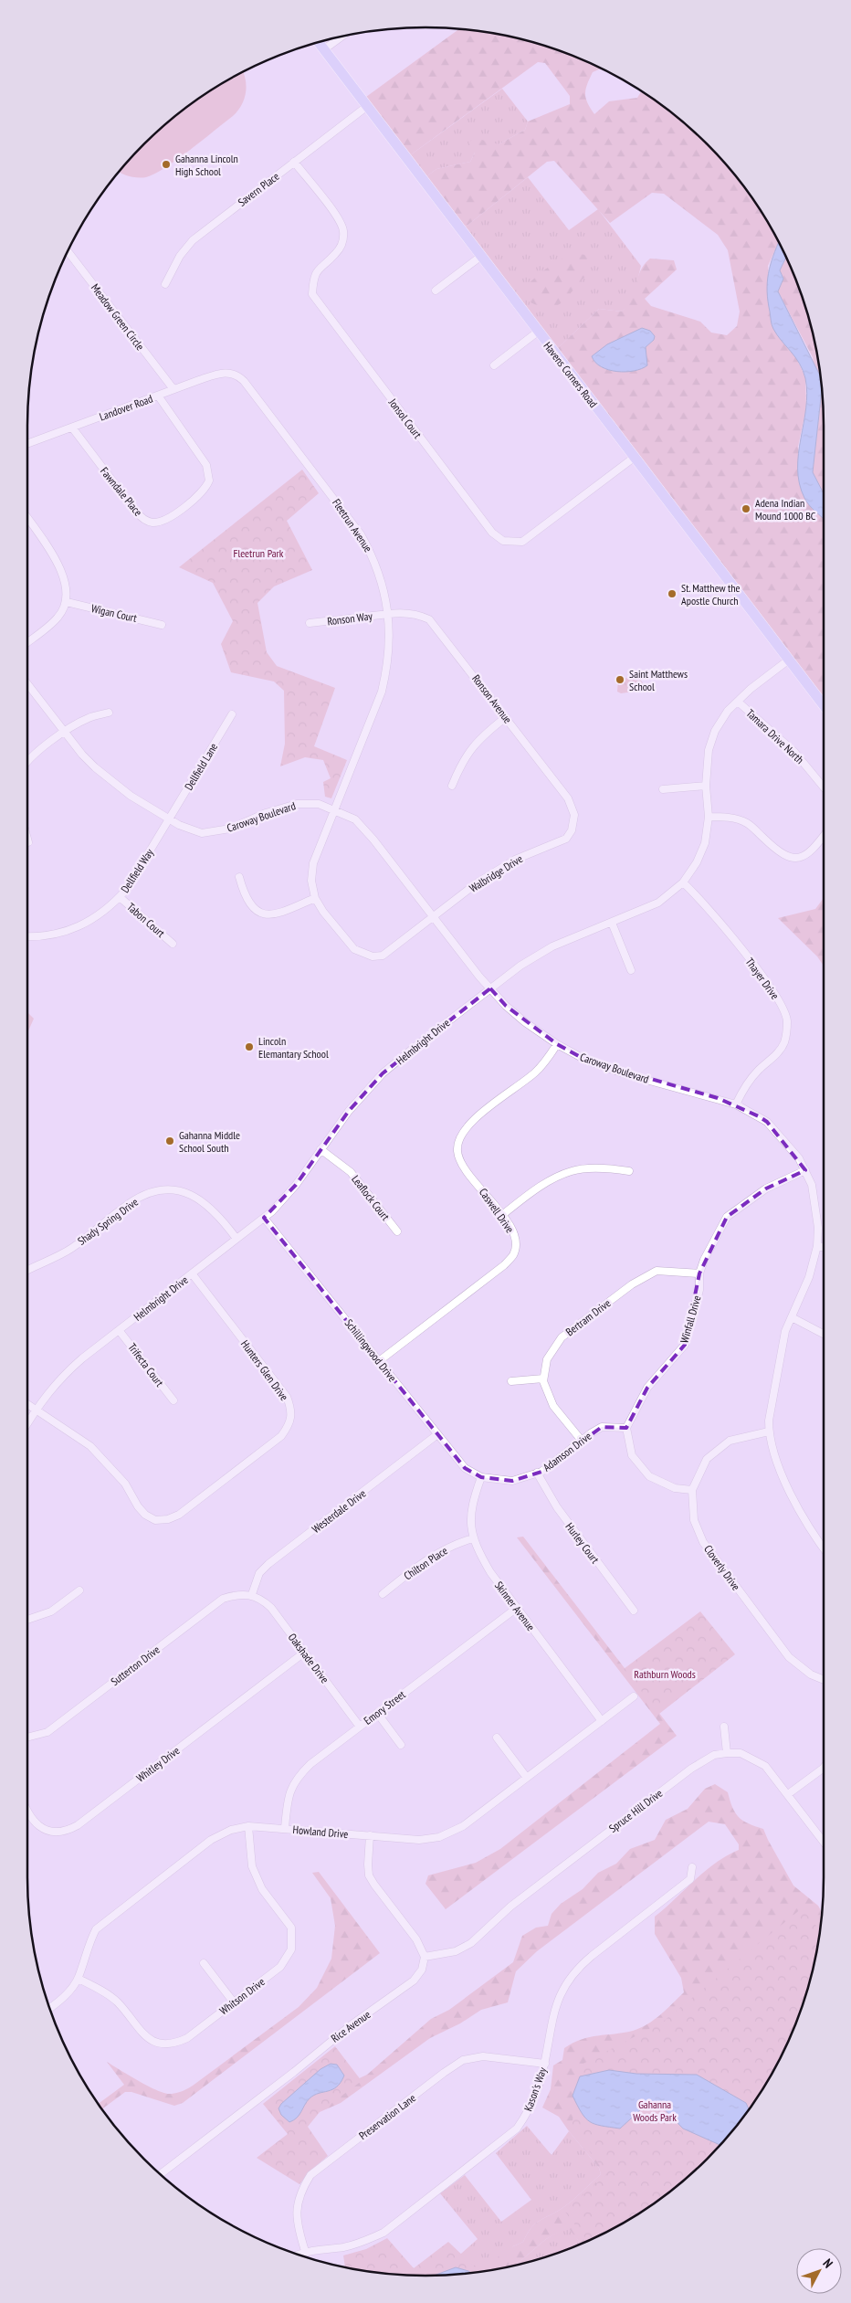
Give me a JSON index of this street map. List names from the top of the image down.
{
  "streets": {
    "main road": ["Havens Corners Road"],
    "street": [
      "Savern Place",
      "Meadow Green Circle",
      "Landover Road",
      "Jonsol Court",
      "Fawndale Place",
      "Fleetrun Avenue",
      "Wigan Court",
      "Ronson Way",
      "Ronson Avenue",
      "Tamara Drive North",
      "Dellfield Lane",
      "Caroway Boulevard",
      "Dellfield Way",
      "Walbridge Drive",
      "Tabon Court",
      "Thayer Drive",
      "Helmbright Drive",
      "Leaflock Court",
      "Caswell Drive",
      "Shady Spring Drive",
      "Bertram Drive",
      "Winfall Drive",
      "Schillingwood Drive",
      "Trifecta Court",
      "Hunters Glen Drive",
      "Adamson Drive",
      "Westerdale Drive",
      "Hurley Court",
      "Chilton Place",
      "Cloverly Drive",
      "Skinner Avenue",
      "Oakshade Drive",
      "Sutterton Drive",
      "Emory Street",
      "Whitley Drive",
      "Spruce Hill Drive",
      "Howland Drive",
      "Whitson Drive",
      "Rice Avenue",
      "Kason's Way",
      "Preservation Lane"
    ]
  },
  "crossings": [
    ["Savern Place", "Havens Corners Road"],
    ["Savern Place", "Jonsol Court"],
    ["Meadow Green Circle", "Landover Road"],
    ["Havens Corners Road", "Jonsol Court"],
    ["Havens Corners Road", "Helmbright Drive"],
    ["Landover Road", "Fawndale Place"],
    ["Landover Road", "Fleetrun Avenue"],
    ["Fleetrun Avenue", "Ronson Way"],
    ["Fleetrun Avenue", "Ronson Avenue"],
    ["Fleetrun Avenue", "Caroway Boulevard"],
    ["Fleetrun Avenue", "Walbridge Drive"],
    ["Ronson Way", "Ronson Avenue"],
    ["Ronson Avenue", "Walbridge Drive"],
    ["Tamara Drive North", "Helmbright Drive"],
    ["Dellfield Lane", "Caroway Boulevard"],
    ["Dellfield Lane", "Dellfield Way"],
    ["Caroway Boulevard", "Dellfield Way"],
    ["Caroway Boulevard", "Walbridge Drive"],
    ["Caroway Boulevard", "Thayer Drive"],
    ["Caroway Boulevard", "Helmbright Drive"],
    ["Caroway Boulevard", "Caswell Drive"],
    ["Caroway Boulevard", "Winfall Drive"],
    ["Caroway Boulevard", "Cloverly Drive"],
    ["Dellfield Way", "Tabon Court"],
    ["Thayer Drive", "Helmbright Drive"],
    ["Helmbright Drive", "Leaflock Court"],
    ["Helmbright Drive", "Shady Spring Drive"],
    ["Helmbright Drive", "Schillingwood Drive"],
    ["Helmbright Drive", "Trifecta Court"],
    ["Helmbright Drive", "Hunters Glen Drive"],
    ["Caswell Drive", "Schillingwood Drive"],
    ["Bertram Drive", "Winfall Drive"],
    ["Winfall Drive", "Adamson Drive"],
    ["Schillingwood Drive", "Adamson Drive"],
    ["Schillingwood Drive", "Westerdale Drive"],
    ["Schillingwood Drive", "Skinner Avenue"],
    ["Adamson Drive", "Hurley Court"],
    ["Adamson Drive", "Skinner Avenue"],
    ["Westerdale Drive", "Oakshade Drive"],
    ["Westerdale Drive", "Sutterton Drive"],
    ["Chilton Place", "Skinner Avenue"],
    ["Skinner Avenue", "Emory Street"],
    ["Skinner Avenue", "Howland Drive"],
    ["Oakshade Drive", "Sutterton Drive"],
    ["Oakshade Drive", "Emory Street"],
    ["Oakshade Drive", "Whitley Drive"],
    ["Emory Street", "Howland Drive"],
    ["Spruce Hill Drive", "Rice Avenue"],
    ["Howland Drive", "Whitson Drive"],
    ["Kason's Way", "Preservation Lane"]
  ],
  "parks": ["Fleetrun Park", "Rathburn Woods", "Gahanna Woods Park"],
  "places": [
    "Gahanna Lincoln High School",
    "Adena Indian Mound 1000 BC",
    "St. Matthew the Apostle Church",
    "Saint Matthews School",
    "Lincoln Elemantary School",
    "Gahanna Middle School South"
  ],
  "north": "top right"
}
